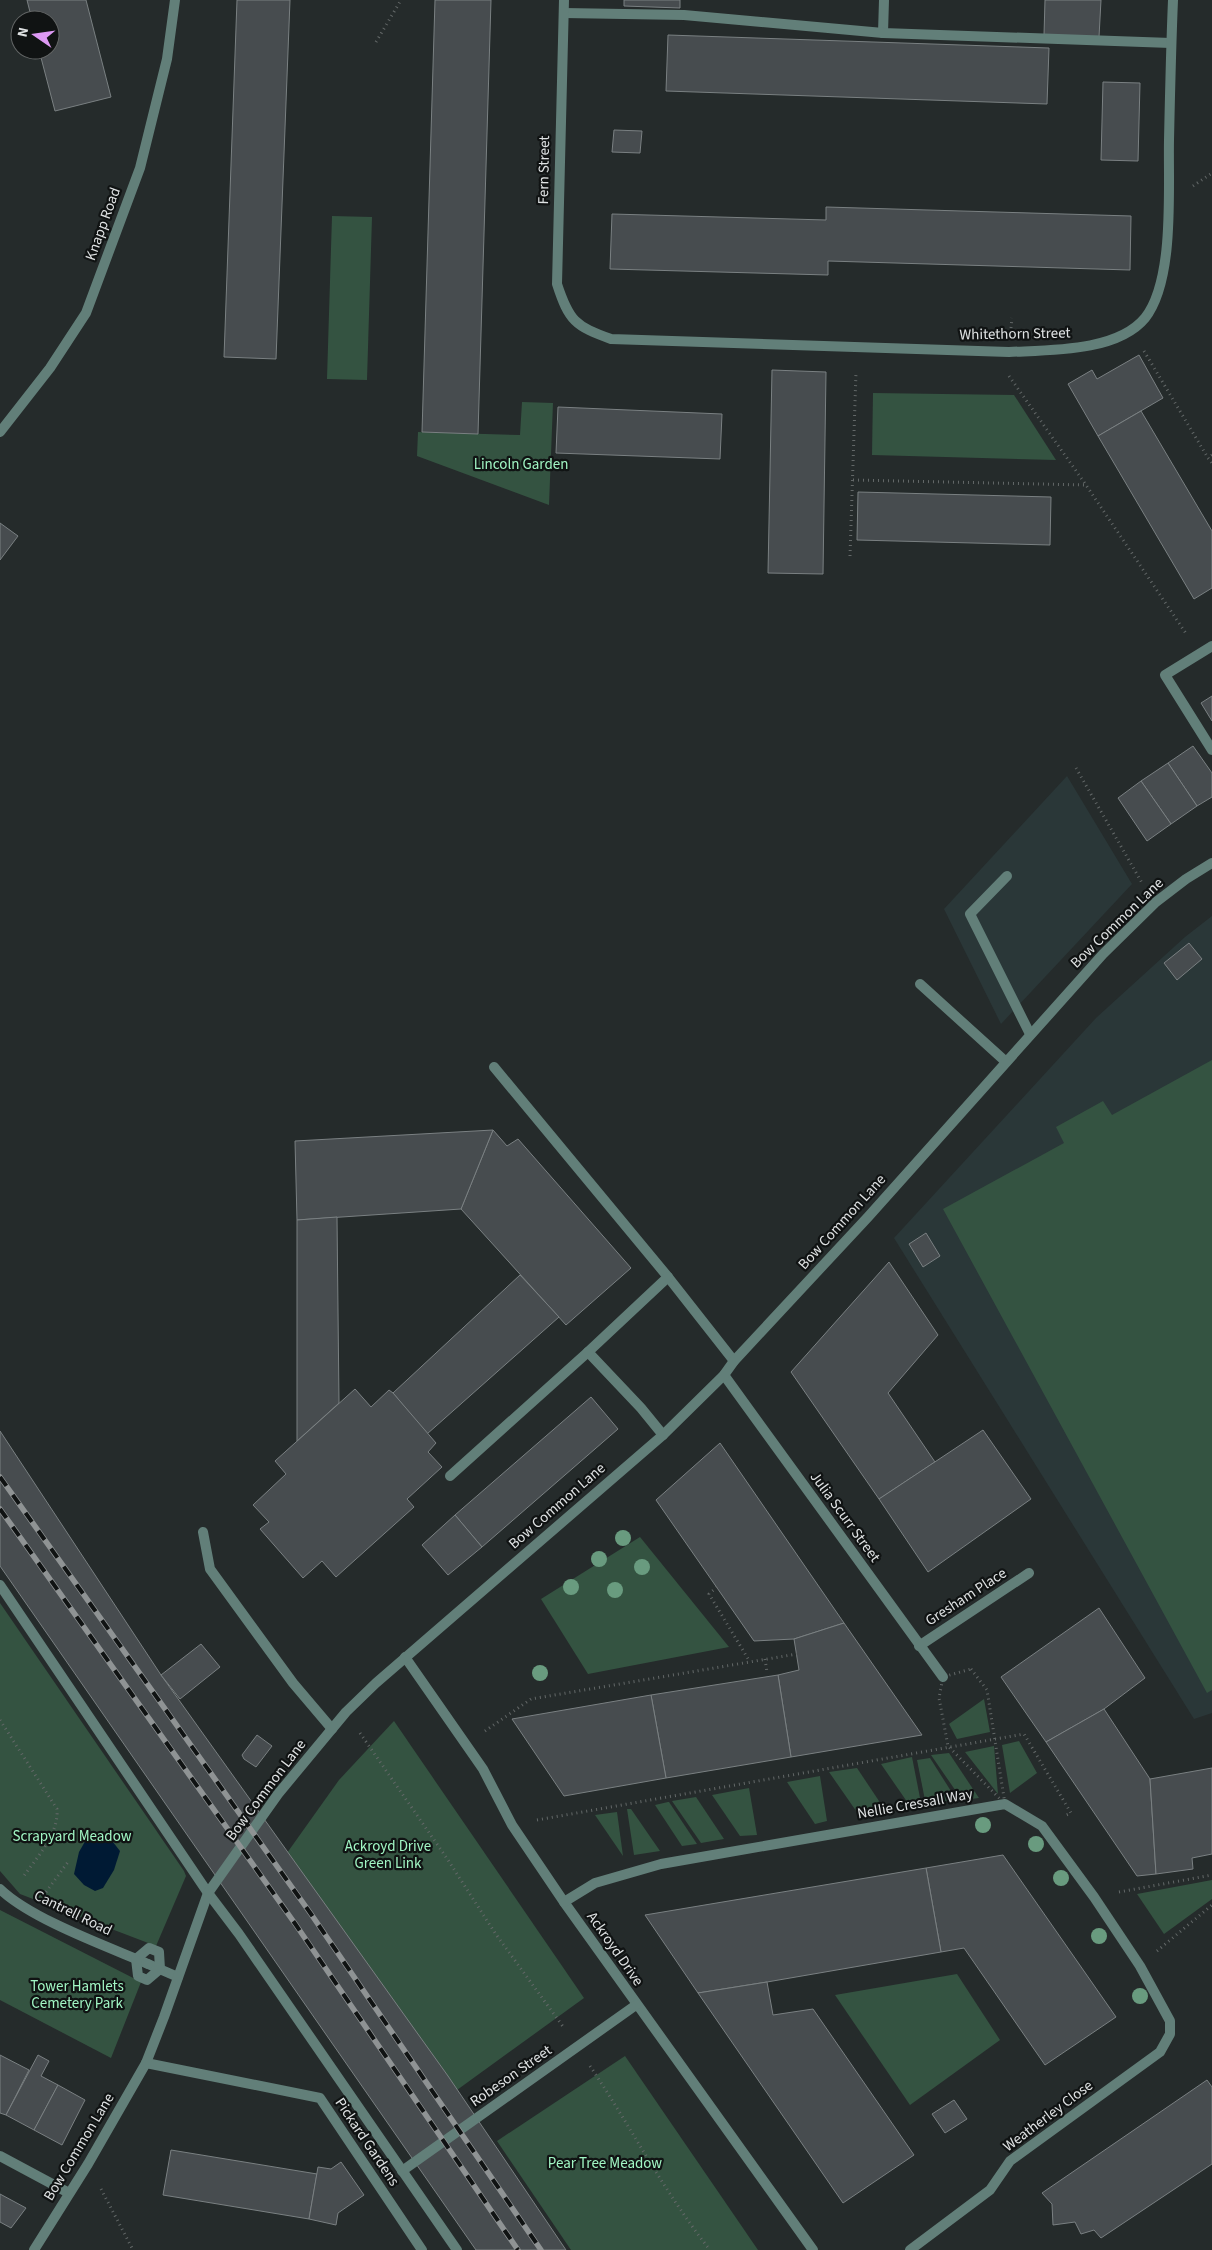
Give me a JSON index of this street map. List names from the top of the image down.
{
  "streets": {
    "street": [
      "Fern Street",
      "Knapp Road",
      "Whitethorn Street",
      "Bow Common Lane",
      "Julia Scurr Street",
      "Gresham Place",
      "Nellie Cressall Way",
      "Cantrell Road",
      "Ackroyd Drive",
      "Robeson Street",
      "Weatherley Close",
      "Pickard Gardens"
    ]
  },
  "crossings": [
    ["Fern Street", "Whitethorn Street"],
    ["Bow Common Lane", "Julia Scurr Street"],
    ["Bow Common Lane", "Cantrell Road"],
    ["Bow Common Lane", "Ackroyd Drive"],
    ["Bow Common Lane", "Pickard Gardens"],
    ["Julia Scurr Street", "Gresham Place"],
    ["Nellie Cressall Way", "Ackroyd Drive"],
    ["Ackroyd Drive", "Robeson Street"]
  ],
  "parks": [
    "Lincoln Garden",
    "Scrapyard Meadow",
    "Ackroyd Drive Green Link",
    "Tower Hamlets Cemetery Park",
    "Pear Tree Meadow"
  ],
  "north": "left"
}
